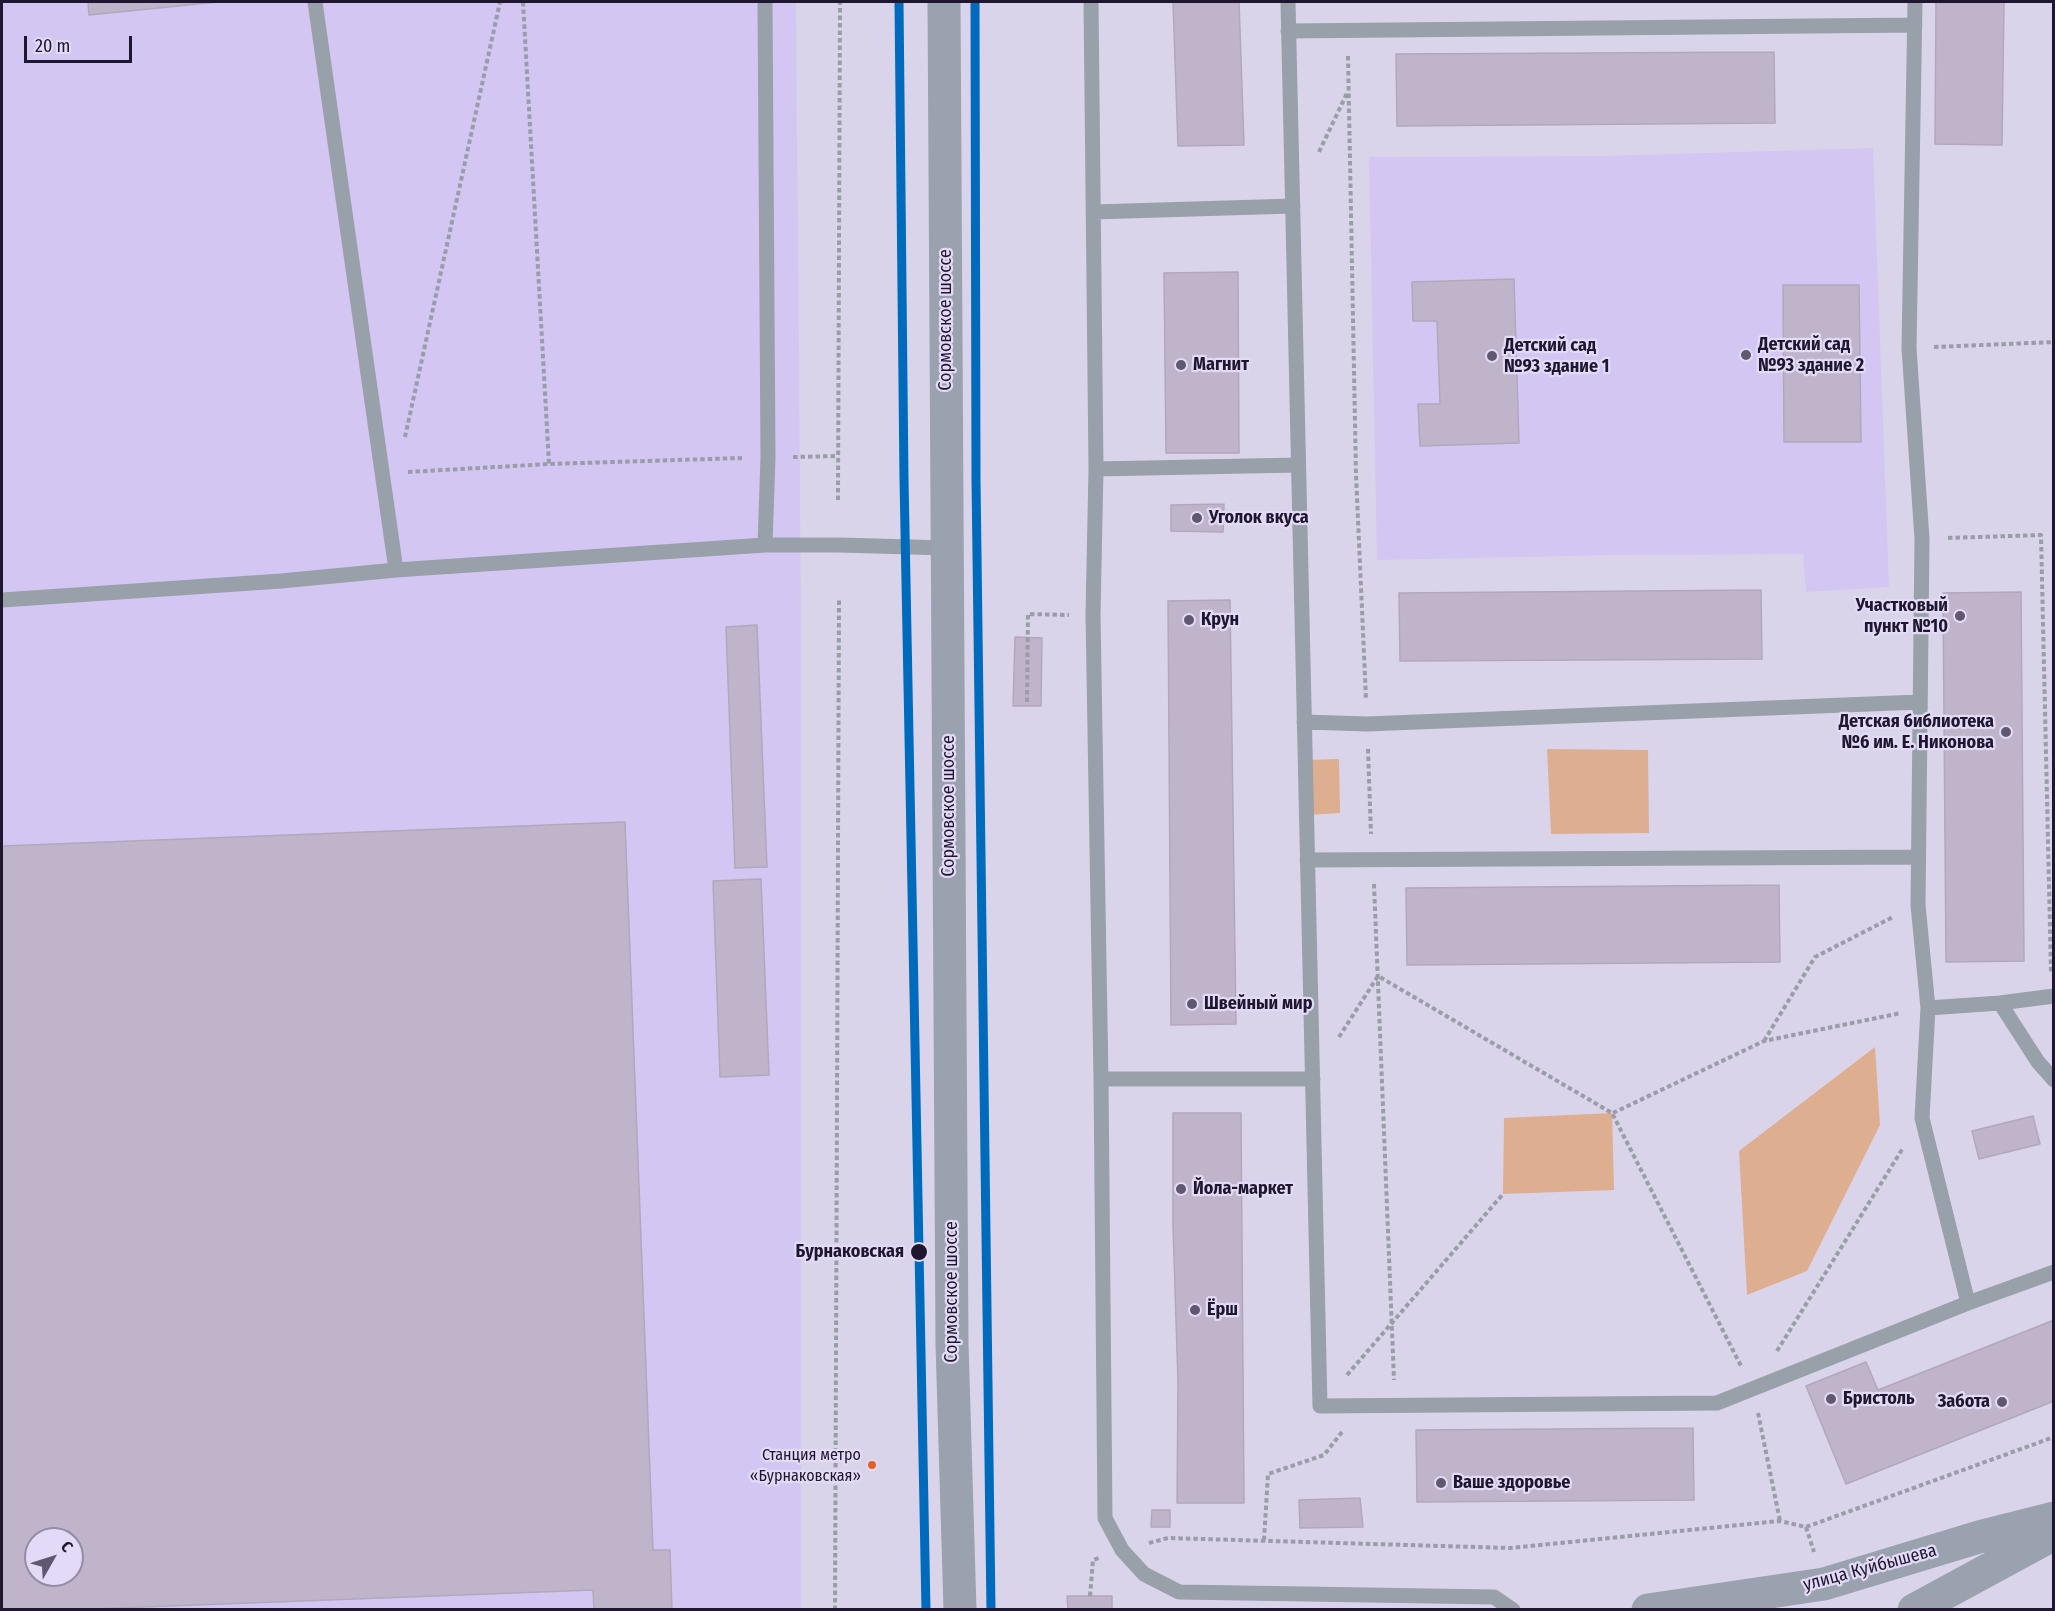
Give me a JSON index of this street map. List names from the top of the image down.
{
  "streets": {
    "main road": ["Сормовское шоссе", "улица Куйбышева"]
  },
  "places": [
    "Детский сад №93 здание 2",
    "Детский сад №93 здание 1",
    "Магнит",
    "Уголок вкуса",
    "Участковый пункт №10",
    "Крун",
    "Детская библиотека №6 им. Е. Никонова",
    "Швейный мир",
    "Йола-маркет",
    "Бурнаковская",
    "Ёрш",
    "Бристоль",
    "Забота",
    "Станция метро «Бурнаковская»",
    "Ваше здоровье"
  ],
  "scale_bar": "20 m",
  "north": "top right"
}
